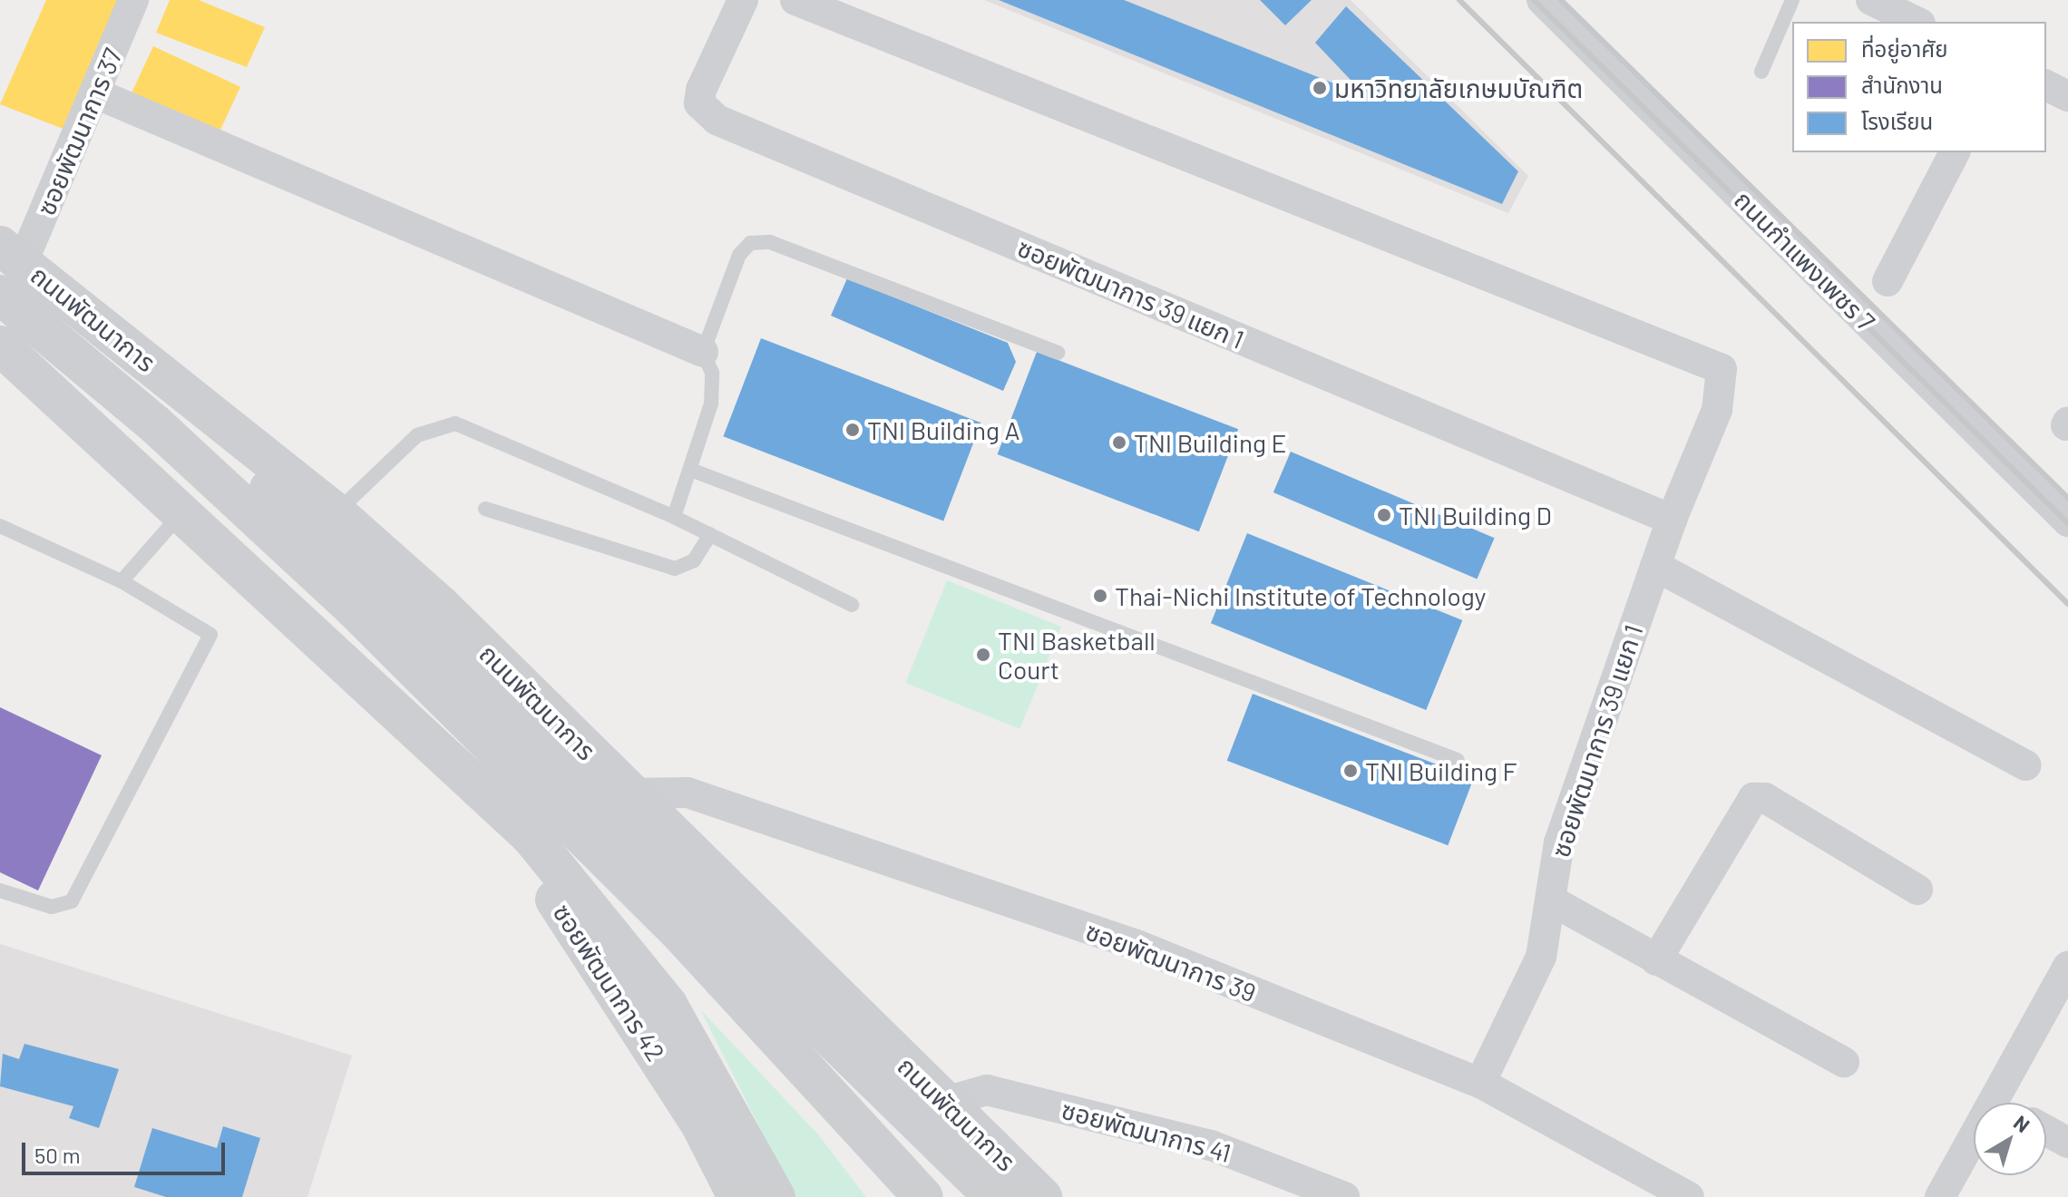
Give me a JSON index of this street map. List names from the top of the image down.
{
  "streets": {
    "main road": ["ถนนพัฒนาการ", "ซอยพัฒนาการ 42"],
    "street": [
      "ซอยพัฒนาการ 37",
      "ถนนกำแพงเพชร 7",
      "ซอยพัฒนาการ 39 แยก 1",
      "ซอยพัฒนาการ 39",
      "ซอยพัฒนาการ 41"
    ]
  },
  "crossings": [
    ["ซอยพัฒนาการ 37", "ถนนพัฒนาการ"],
    ["ซอยพัฒนาการ 39 แยก 1", "ซอยพัฒนาการ 39"],
    ["ถนนพัฒนาการ", "ซอยพัฒนาการ 39"],
    ["ถนนพัฒนาการ", "ซอยพัฒนาการ 41"]
  ],
  "places": [
    "มหาวิทยาลัยเกษมบัณฑิต",
    "TNI Building A",
    "TNI Building E",
    "TNI Building D",
    "Thai-Nichi Institute of Technology",
    "TNI Basketball Court",
    "TNI Building F"
  ],
  "legend": ["ที่อยู่อาศัย", "สำนักงาน", "โรงเรียน"],
  "scale_bar": "50 m",
  "north": "top right"
}
